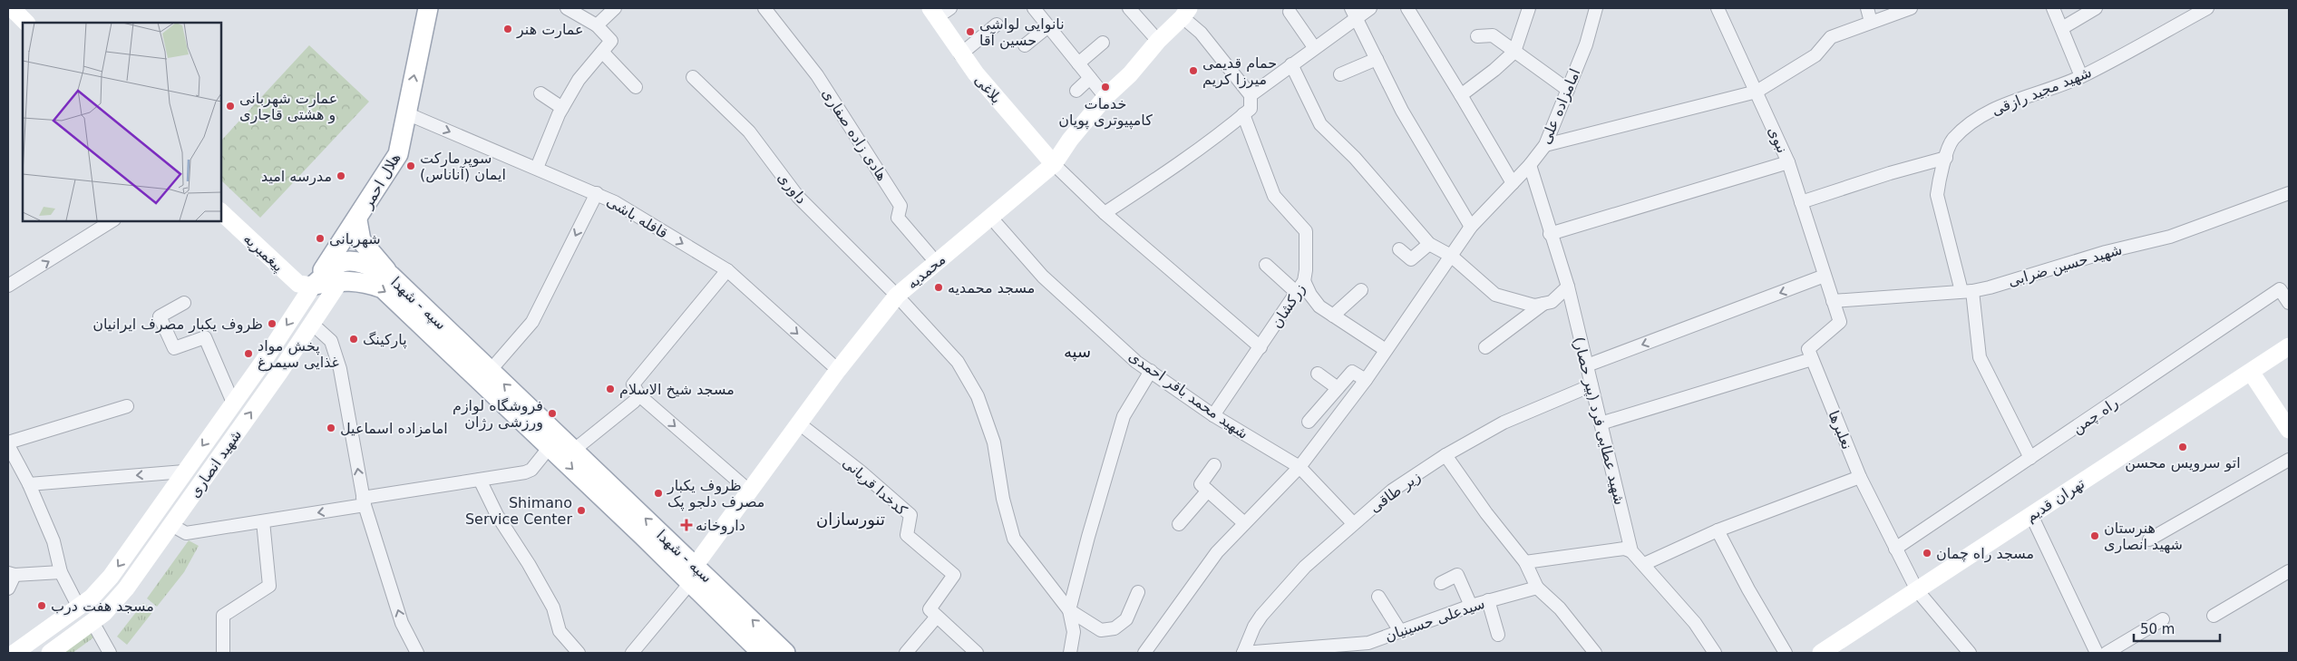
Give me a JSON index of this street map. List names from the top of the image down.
{
  "streets": {
    "main road": [
      "بلاغی",
      "هلال احمر",
      "پیغمبریه",
      "محمدیه",
      "سپه - شهدا",
      "شهید انصاری",
      "تهران قدیم"
    ],
    "street": [
      "شهید مجید رازقی",
      "امامزاده علی",
      "هادی زاده صفاری",
      "نبوی",
      "داوری",
      "قافله باشی",
      "شهید حسین ضرابی",
      "زرکشان",
      "شهید محمد باقر احمدی",
      "راه چمن",
      "شهید عطایی فرد (پیر حصار)",
      "نعلبرها",
      "کدخدا قربانی",
      "زیر طاقی",
      "سیدعلی حسینیان"
    ]
  },
  "crossings": [
    ["بلاغی", "محمدیه"],
    ["امامزاده علی", "شهید محمد باقر احمدی"],
    ["امامزاده علی", "شهید عطایی فرد (پیر حصار)"],
    ["هادی زاده صفاری", "محمدیه"],
    ["هلال احمر", "قافله باشی"],
    ["هلال احمر", "سپه - شهدا"],
    ["هلال احمر", "شهید انصاری"],
    ["داوری", "محمدیه"],
    ["قافله باشی", "محمدیه"],
    ["پیغمبریه", "شهید انصاری"],
    ["محمدیه", "سپه - شهدا"],
    ["محمدیه", "شهید محمد باقر احمدی"],
    ["محمدیه", "کدخدا قربانی"],
    ["سپه - شهدا", "شهید انصاری"],
    ["زرکشان", "شهید محمد باقر احمدی"],
    ["شهید محمد باقر احمدی", "زیر طاقی"],
    ["راه چمن", "نعلبرها"],
    ["شهید عطایی فرد (پیر حصار)", "زیر طاقی"],
    ["نعلبرها", "تهران قدیم"],
    ["زیر طاقی", "سیدعلی حسینیان"]
  ],
  "one_way": ["هلال احمر", "قافله باشی"],
  "districts": ["سپه", "تنورسازان"],
  "places": {
    "other": [
      "عمارت هنر",
      "نانوایی لواشی حسین آقا",
      "حمام قدیمی میرزا کریم",
      "خدمات کامپیوتری پویان",
      "عمارت شهربانی و هشتی قاجاری",
      "سوپرمارکت ایمان (آناناس)",
      "مدرسه امید",
      "شهربانی",
      "مسجد محمدیه",
      "ظروف یکبار مصرف ایرانیان",
      "پارکینگ",
      "پخش مواد غذایی سیمرغ",
      "مسجد شیخ الاسلام",
      "فروشگاه لوازم ورزشی رژان",
      "امامزاده اسماعیل",
      "اتو سرویس محسن",
      "ظروف یکبار مصرف دلجو پک",
      "Shimano Service Center",
      "هنرستان شهید انصاری",
      "مسجد راه چمان",
      "مسجد هفت درب"
    ],
    "health": ["داروخانه"]
  },
  "scale_bar": "50 m"
}
